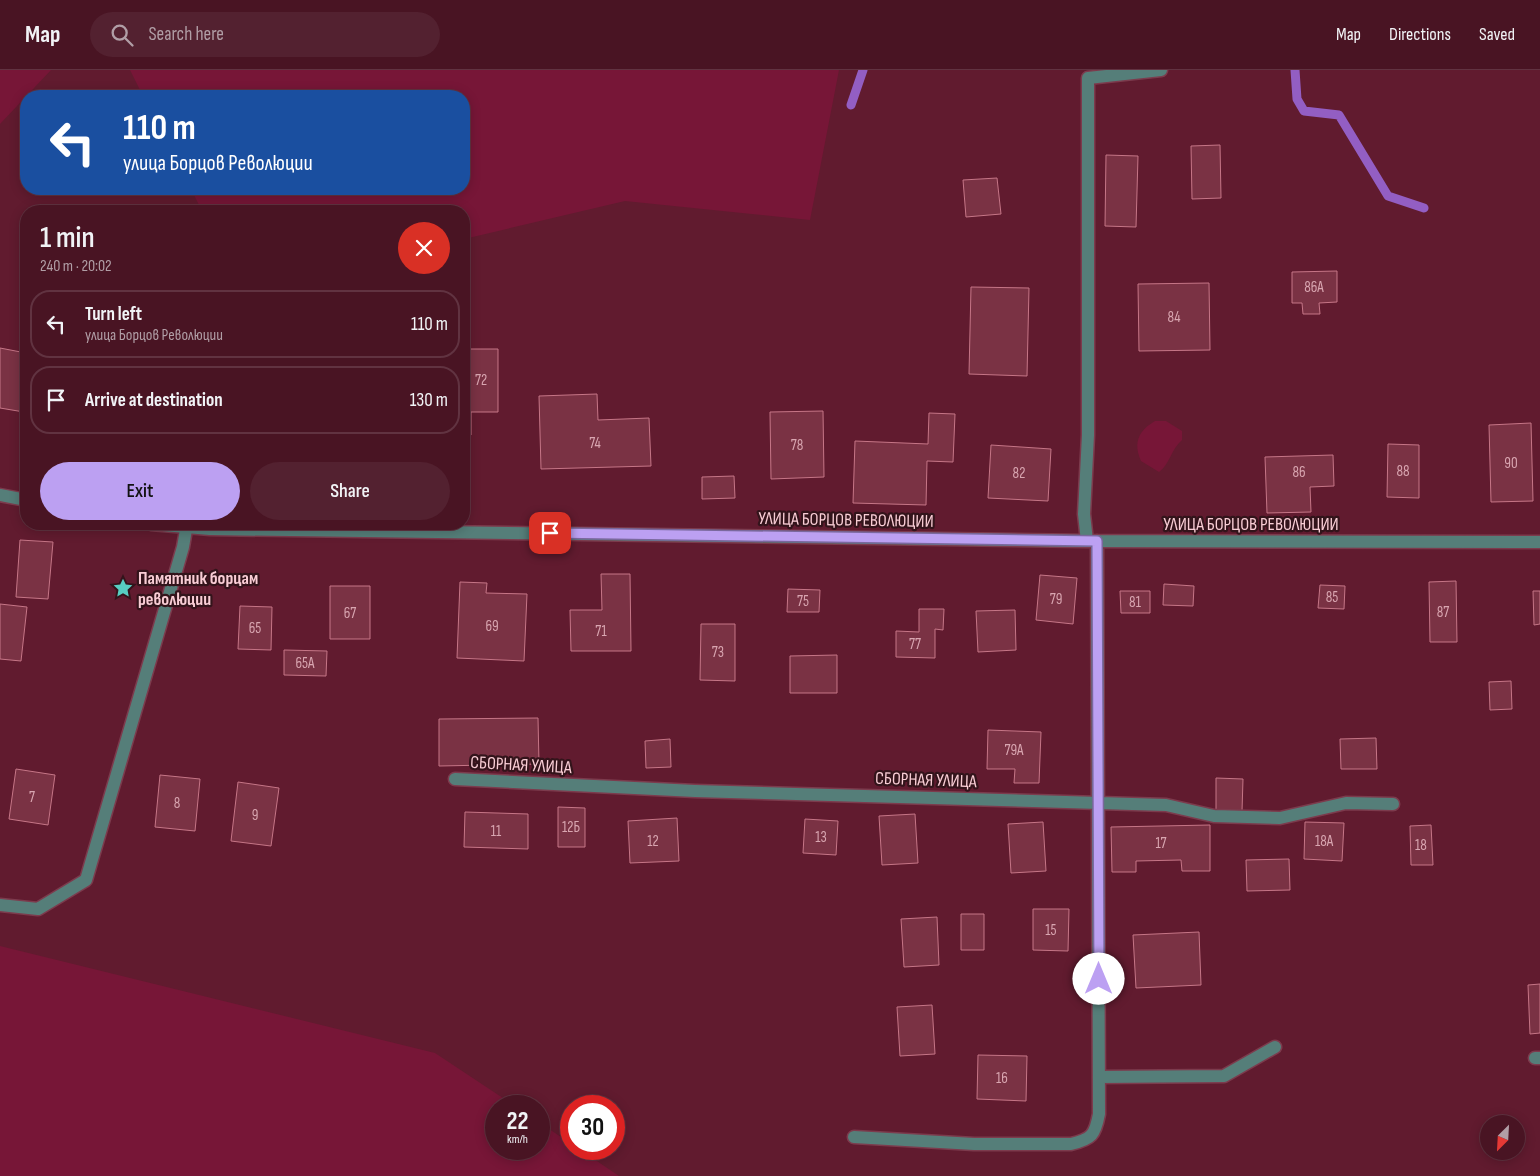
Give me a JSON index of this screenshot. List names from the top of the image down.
{
  "streets": {
    "street": ["УЛИЦА БОРЦОВ РЕВОЛЮЦИИ", "СБОРНАЯ УЛИЦА"]
  },
  "places": {
    "place": ["Памятник борцам революции"]
  },
  "house_numbers": [
    "86А",
    "84",
    "72",
    "74",
    "78",
    "90",
    "88",
    "86",
    "82",
    "85",
    "79",
    "75",
    "81",
    "87",
    "67",
    "69",
    "65",
    "71",
    "77",
    "73",
    "65А",
    "79А",
    "7",
    "8",
    "9",
    "12Б",
    "11",
    "13",
    "12",
    "18А",
    "17",
    "18",
    "15",
    "16"
  ],
  "north": "bottom left",
  "page": {
    "header": "Map",
    "search": "Search here",
    "nav": ["Map", "Directions", "Saved"],
    "turn": ["110 m", "улица Борцов Революции"],
    "heading": ["1 min", "240 m · 20:02"],
    "list": [
      {
        "name": "Turn left",
        "note": "улица Борцов Революции",
        "value": "110 m"
      },
      {
        "name": "Arrive at destination",
        "value": "130 m"
      }
    ],
    "buttons": ["Exit", "Share"],
    "speed": "22 km/h",
    "limit": "30"
  }
}
